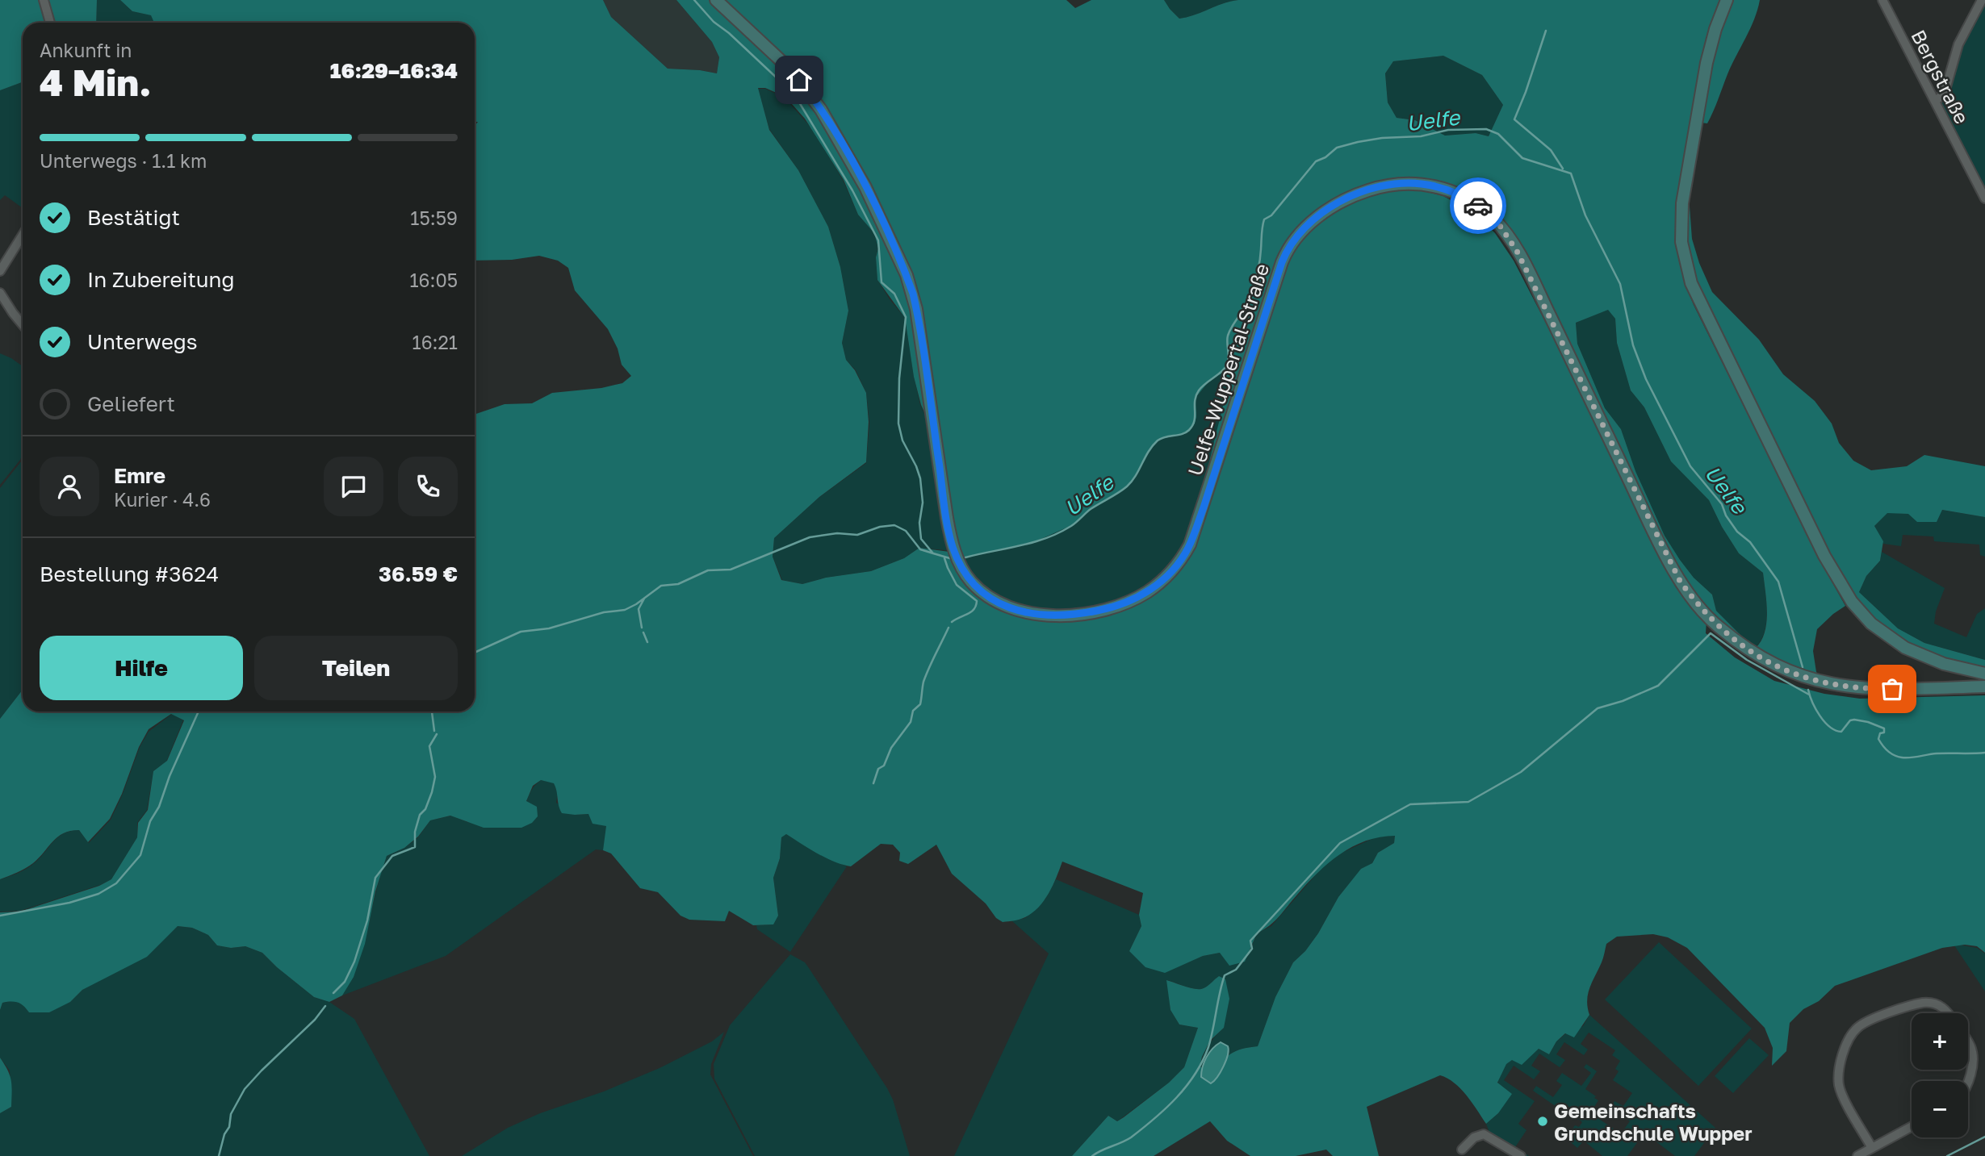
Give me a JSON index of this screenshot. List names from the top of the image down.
{
  "streets": {
    "main road": ["Uelfe-Wuppertal-Straße"],
    "street": ["Bergstraße"]
  },
  "water": ["Uelfe"],
  "places": ["Gemeinschafts Grundschule Wupper"],
  "page": {
    "heading": ["4 Min.", "Ankunft in", "16:29–16:34"],
    "panel": [
      "Emre",
      "Kurier · 4.6",
      "Bestellung #3624",
      "36.59 €"
    ],
    "bar": "Unterwegs · 1.1 km",
    "list": [
      ["Bestätigt", "15:59"],
      ["In Zubereitung", "16:05"],
      ["Unterwegs", "16:21"],
      "Geliefert"
    ],
    "buttons": ["Hilfe", "Teilen"],
    "map_buttons": ["+", "−"]
  }
}
